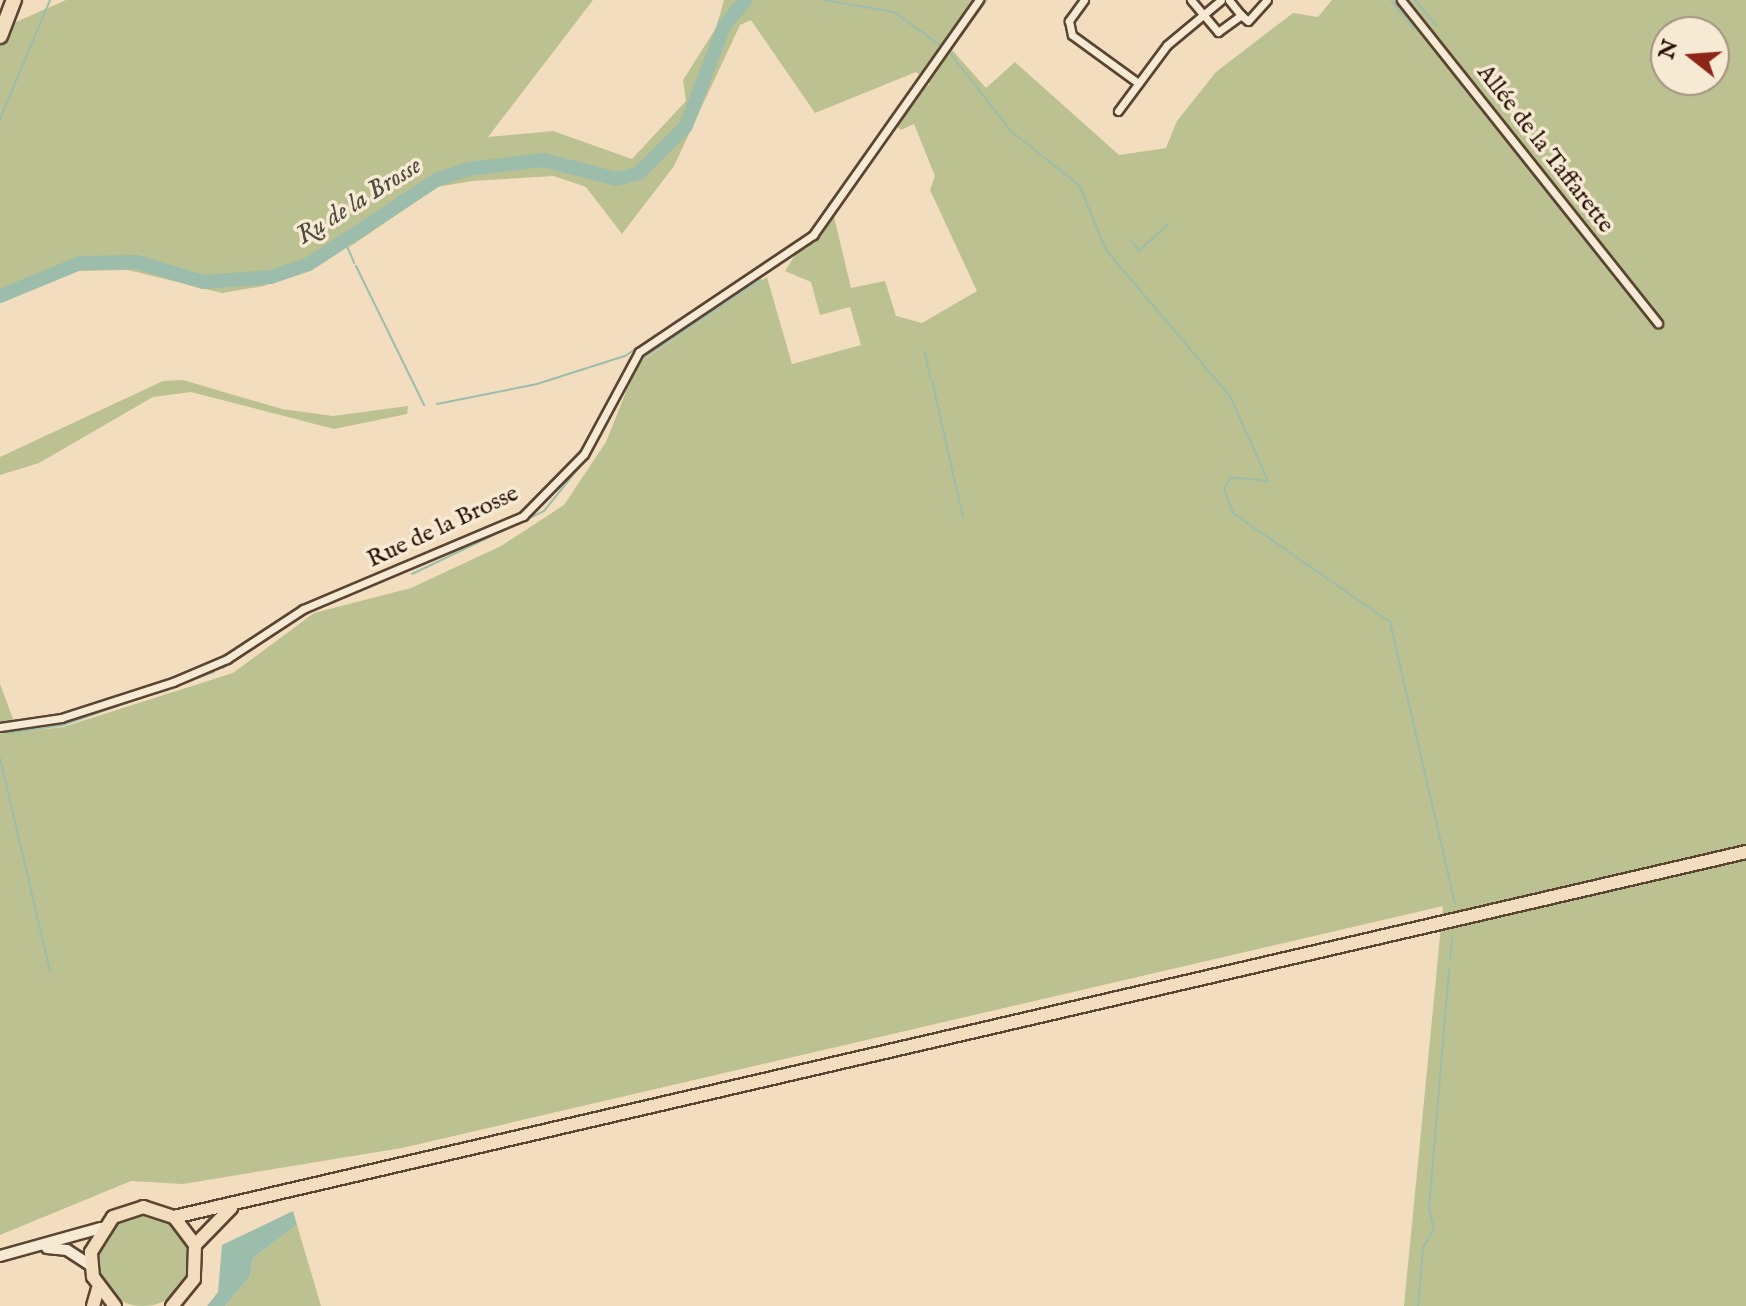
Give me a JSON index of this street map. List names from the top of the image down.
{
  "streets": {
    "street": ["Allée de la Taffarette", "Rue de la Brosse"]
  },
  "water": ["Ru de la Brosse"],
  "north": "left"
}
